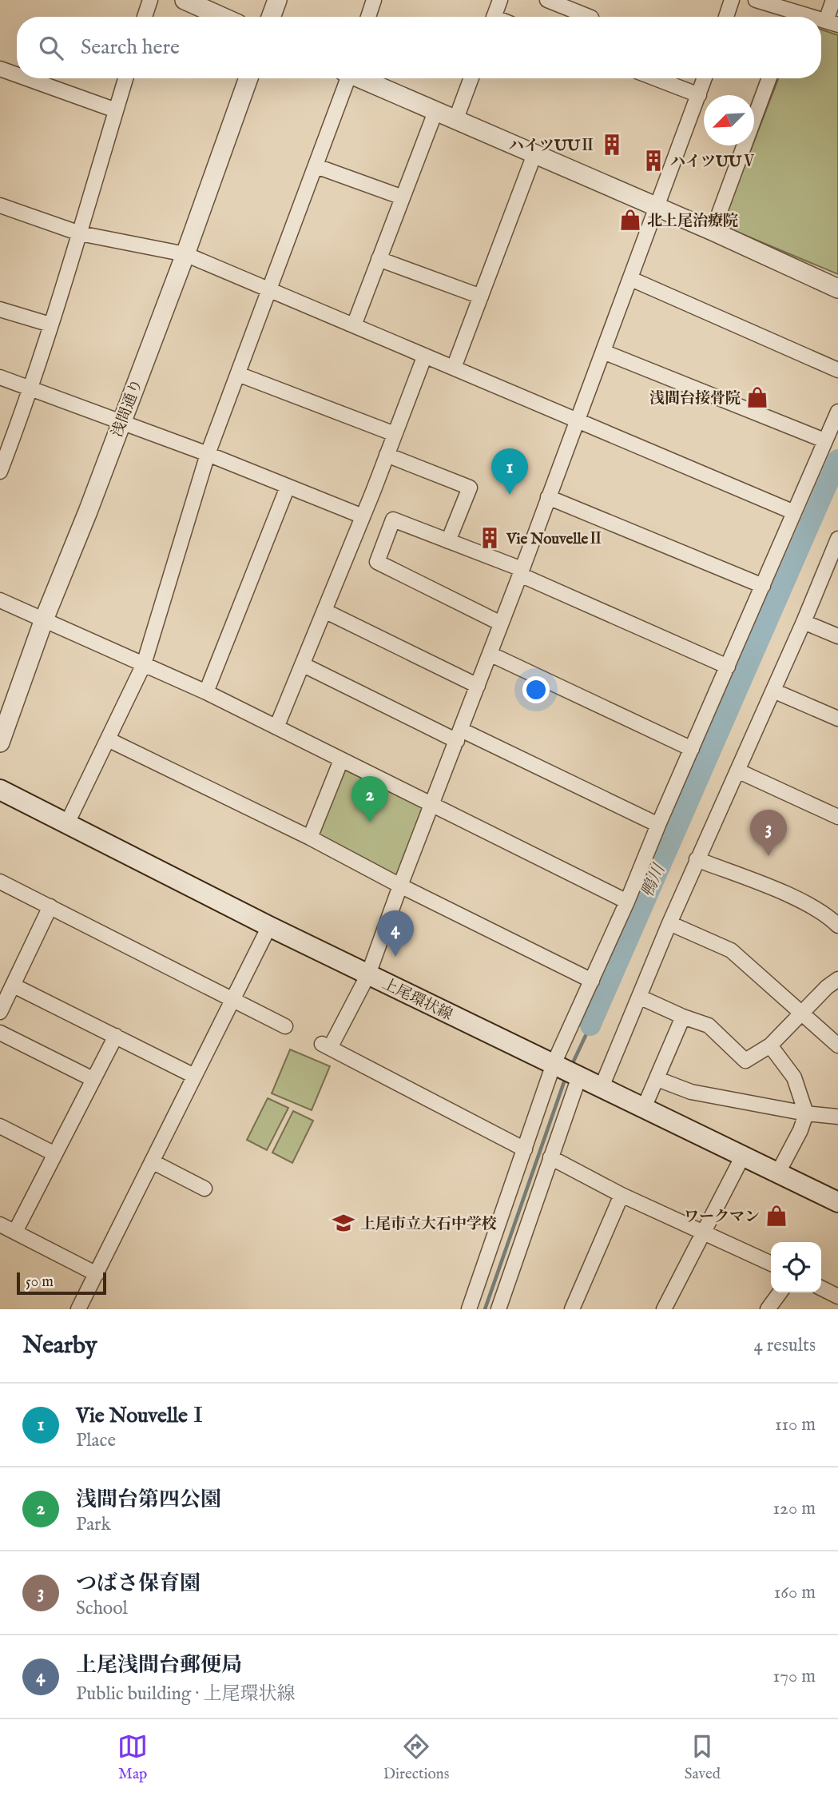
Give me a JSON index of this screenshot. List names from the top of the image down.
{
  "streets": {
    "main road": ["上尾環状線"],
    "street": ["浅間通り"]
  },
  "water": ["鴨川"],
  "places": {
    "building": ["ハイツUUⅡ", "ハイツUUⅤ", "Vie NouvelleⅡ"],
    "shop": ["北上尾治療院", "浅間台接骨院", "ワークマン"],
    "school or university": ["上尾市立大石中学校"]
  },
  "scale_bar": "50 m",
  "north": "bottom left",
  "page": {
    "search": "Search here",
    "pins": [
      "1",
      "2",
      "3",
      "4"
    ],
    "scale": "50 m",
    "heading": ["Nearby", "4 results"],
    "list": [
      {
        "mark": "1",
        "name": "Vie NouvelleⅠ",
        "note": "Place",
        "value": "110 m"
      },
      {
        "mark": "2",
        "name": "浅間台第四公園",
        "note": "Park",
        "value": "120 m"
      },
      {
        "mark": "3",
        "name": "つばさ保育園",
        "note": "School",
        "value": "160 m"
      },
      {
        "mark": "4",
        "name": "上尾浅間台郵便局",
        "note": "Public building · 上尾環状線",
        "value": "170 m"
      }
    ],
    "nav": ["Map", "Directions", "Saved"]
  }
}
